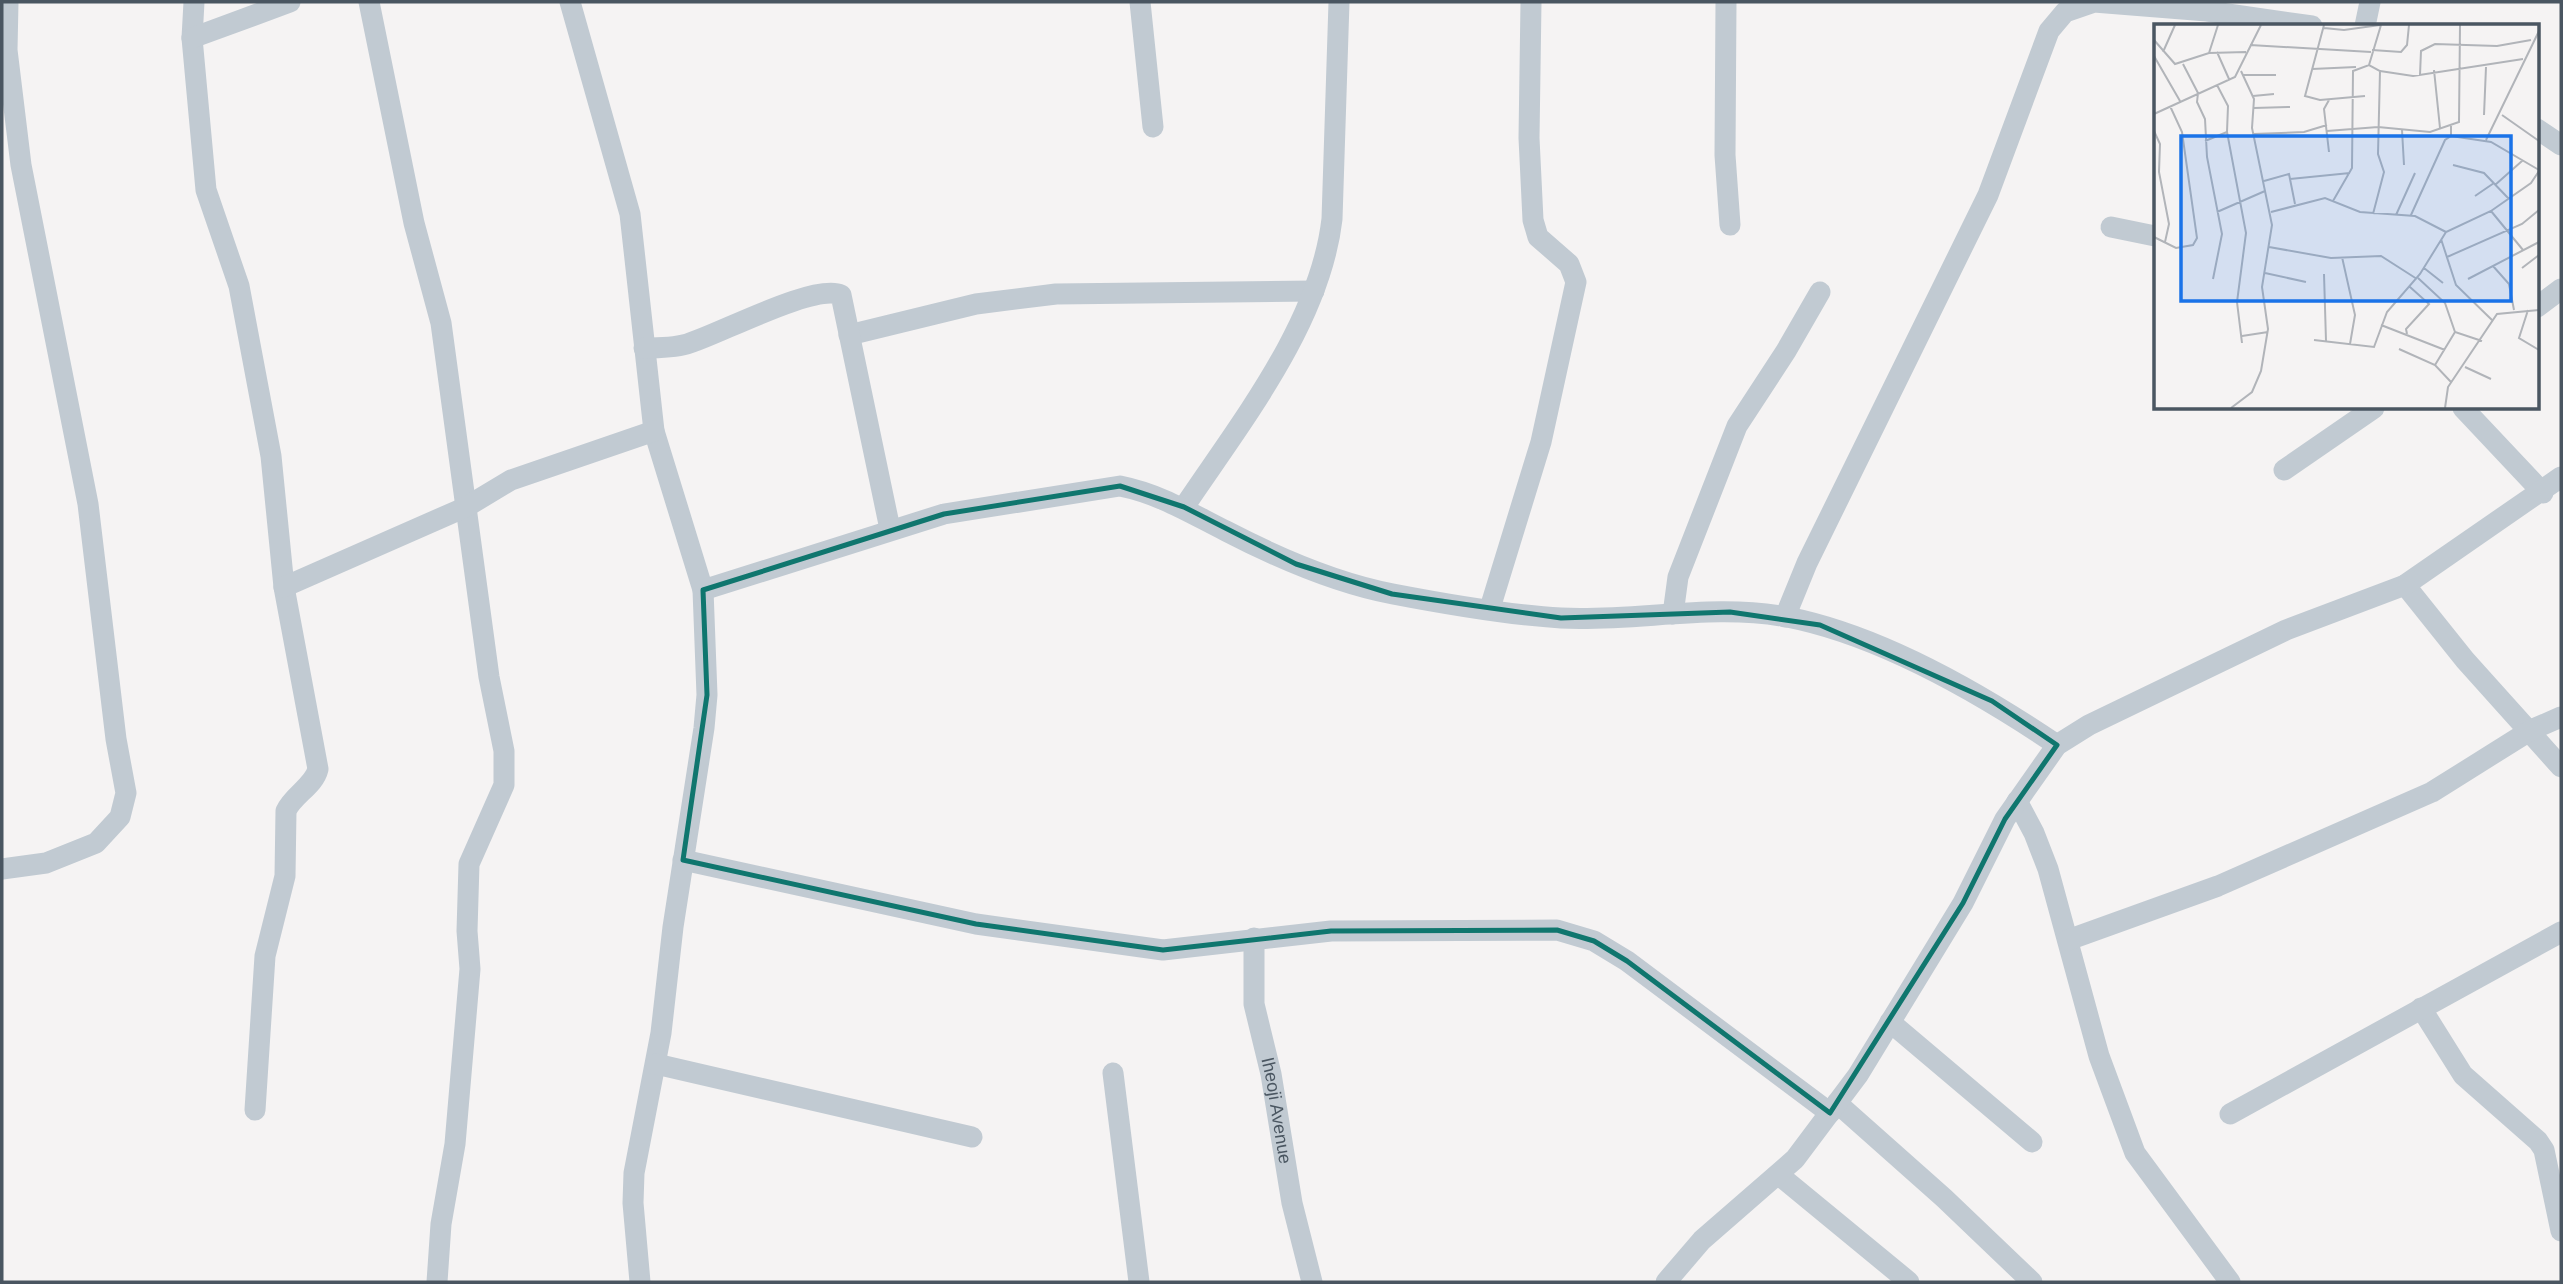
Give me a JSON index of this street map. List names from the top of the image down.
{
  "streets": {
    "street": ["Iheoji Avenue"]
  }
}
